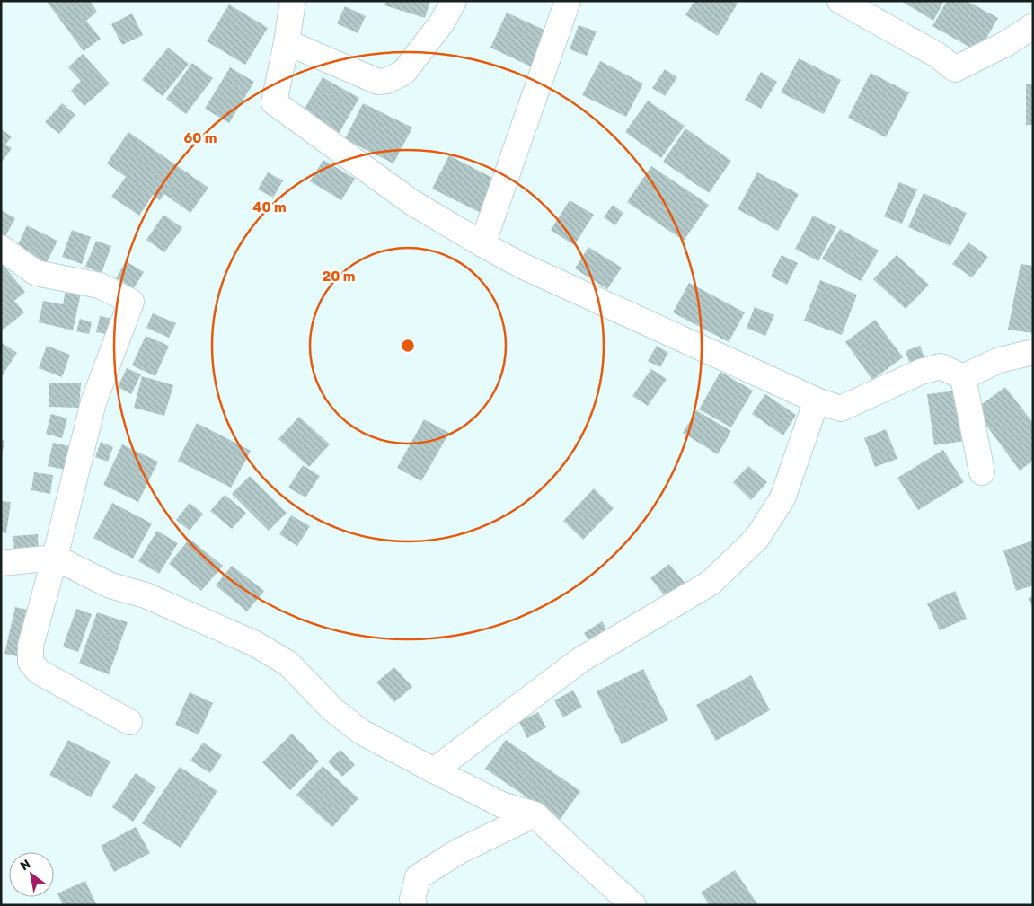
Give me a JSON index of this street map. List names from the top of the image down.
{
  "north": "top left",
  "rings": ["60 m", "40 m", "20 m"]
}
